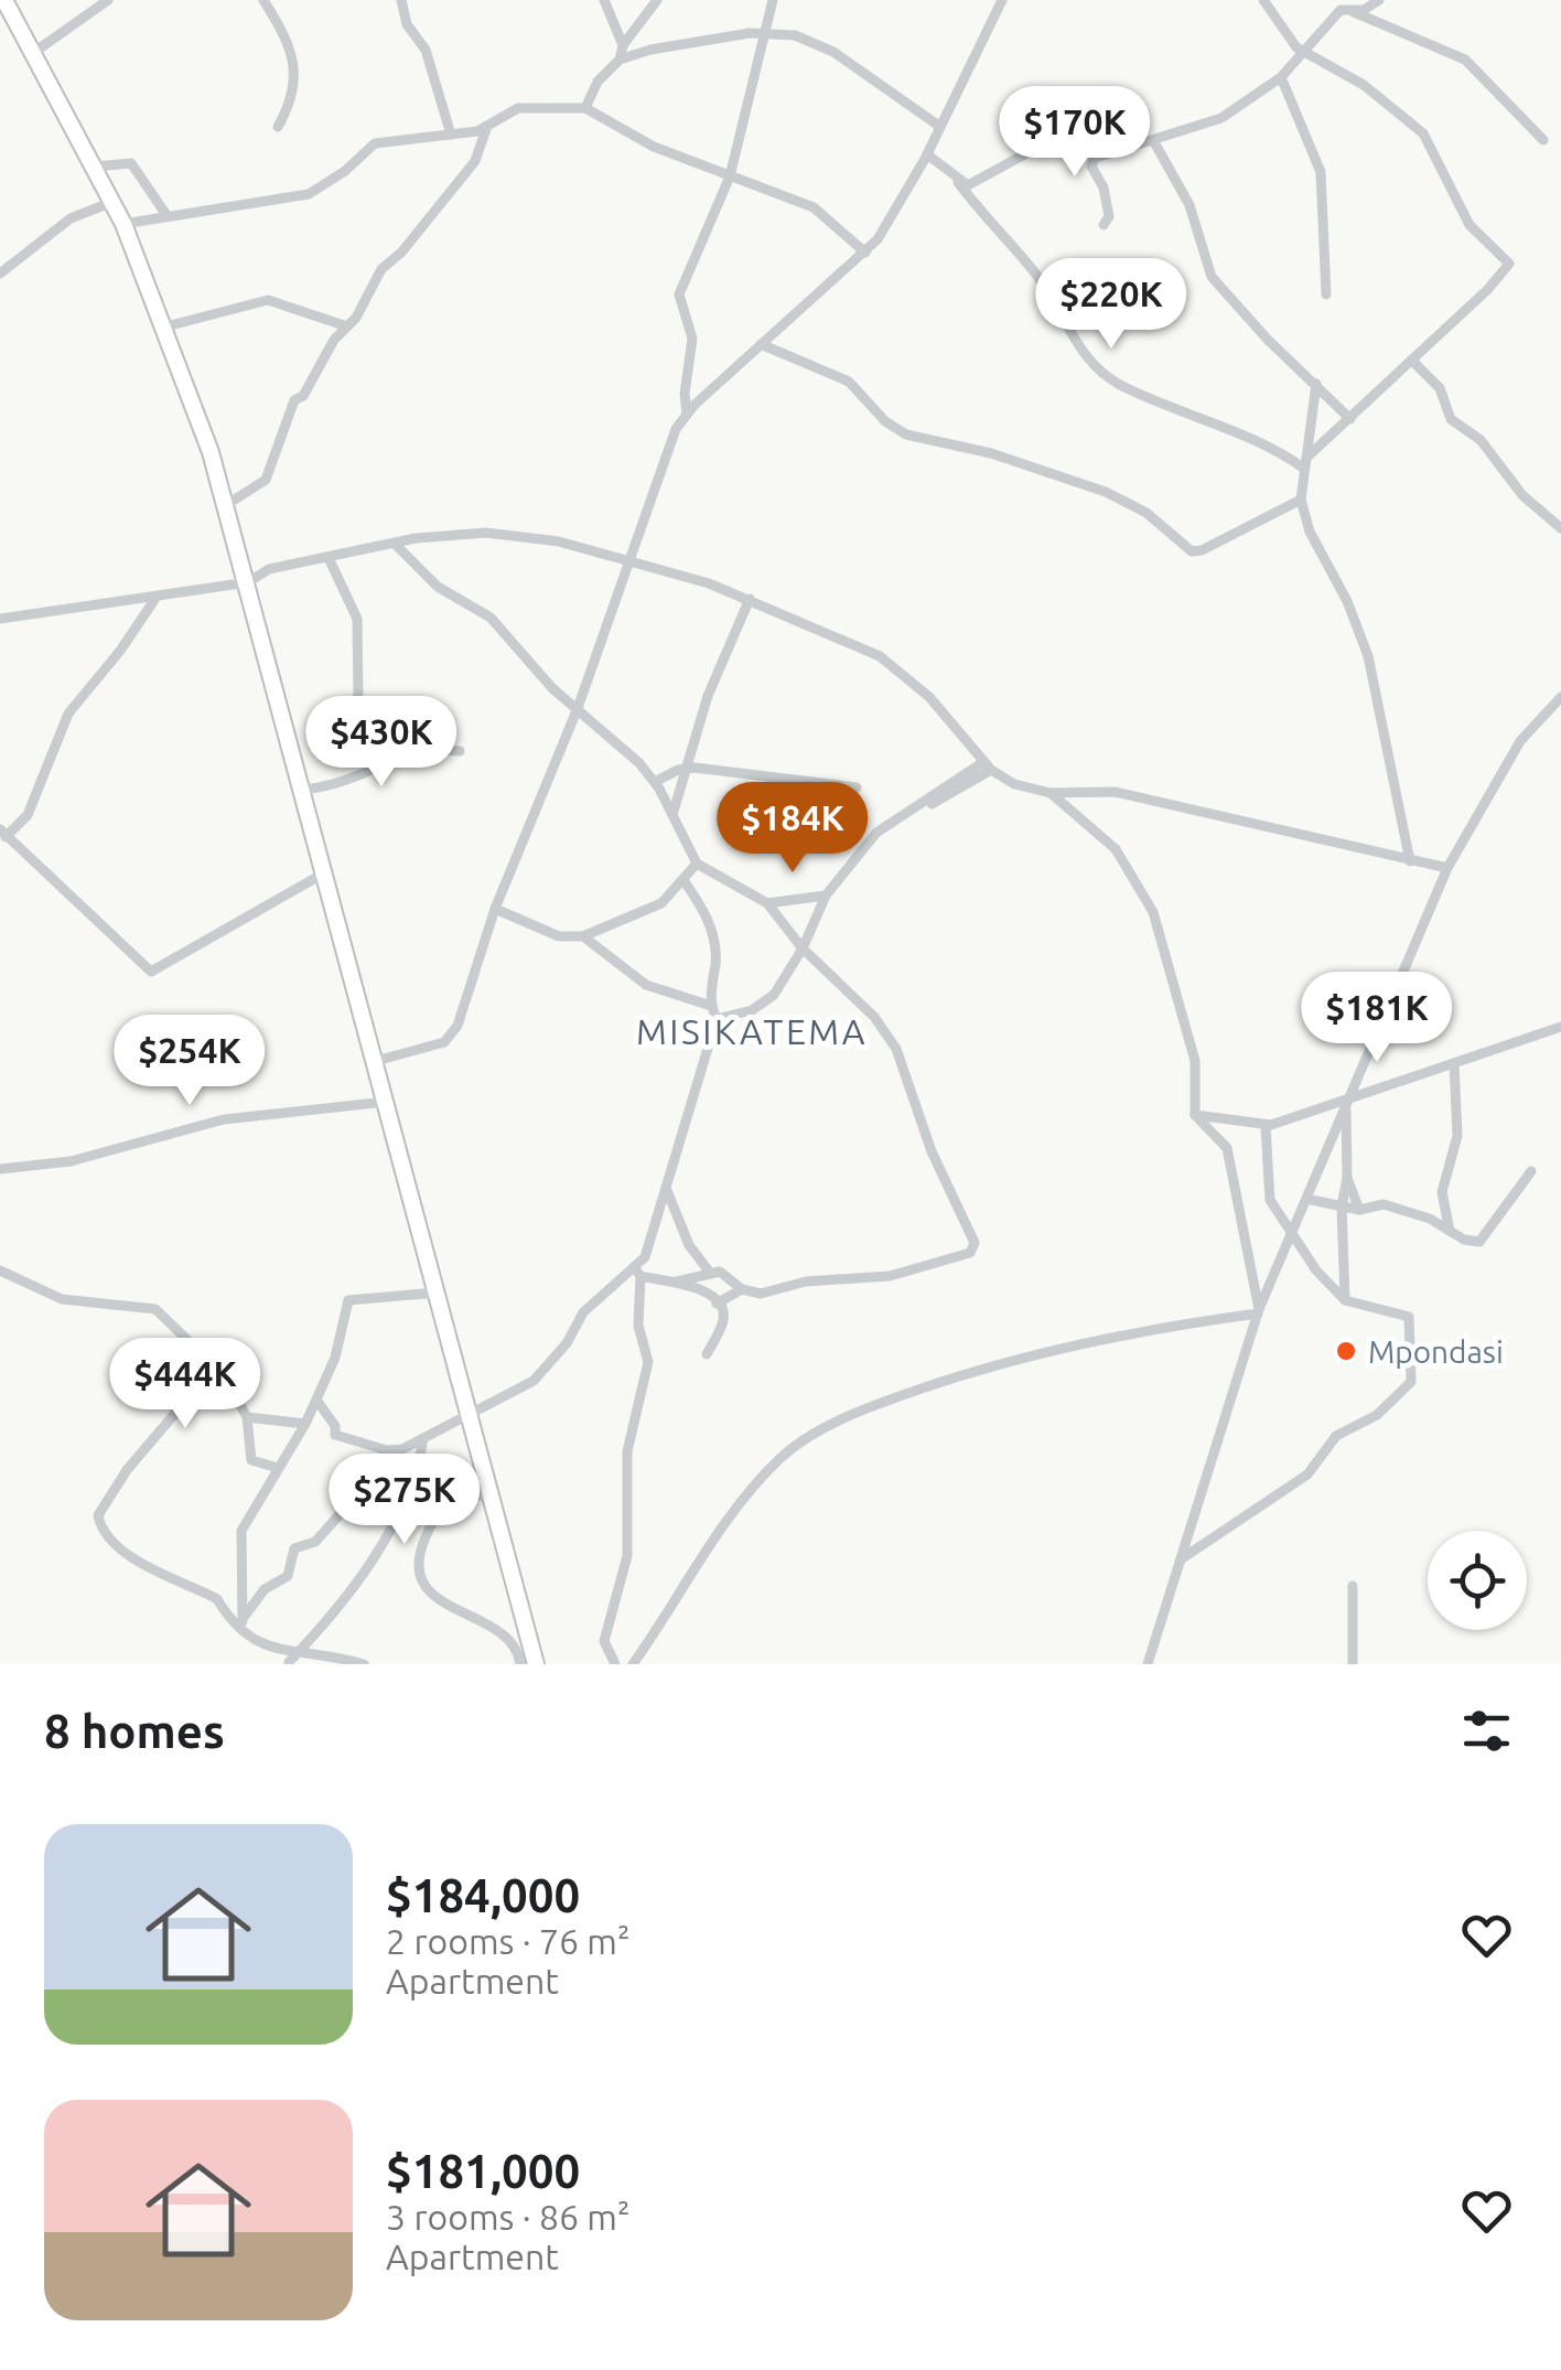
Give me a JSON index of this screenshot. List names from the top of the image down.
{
  "districts": ["MISIKATEMA"],
  "places": ["Mpondasi"],
  "page": {
    "price": [
      "$170K",
      "$220K",
      "$430K",
      "$184K",
      "$181K",
      "$254K",
      "$444K",
      "$275K"
    ],
    "heading": "8 homes",
    "list": [
      {
        "name": "$184,000",
        "note": "2 rooms · 76 m² · Apartment"
      },
      {
        "name": "$181,000",
        "note": "3 rooms · 86 m² · Apartment"
      }
    ]
  }
}
